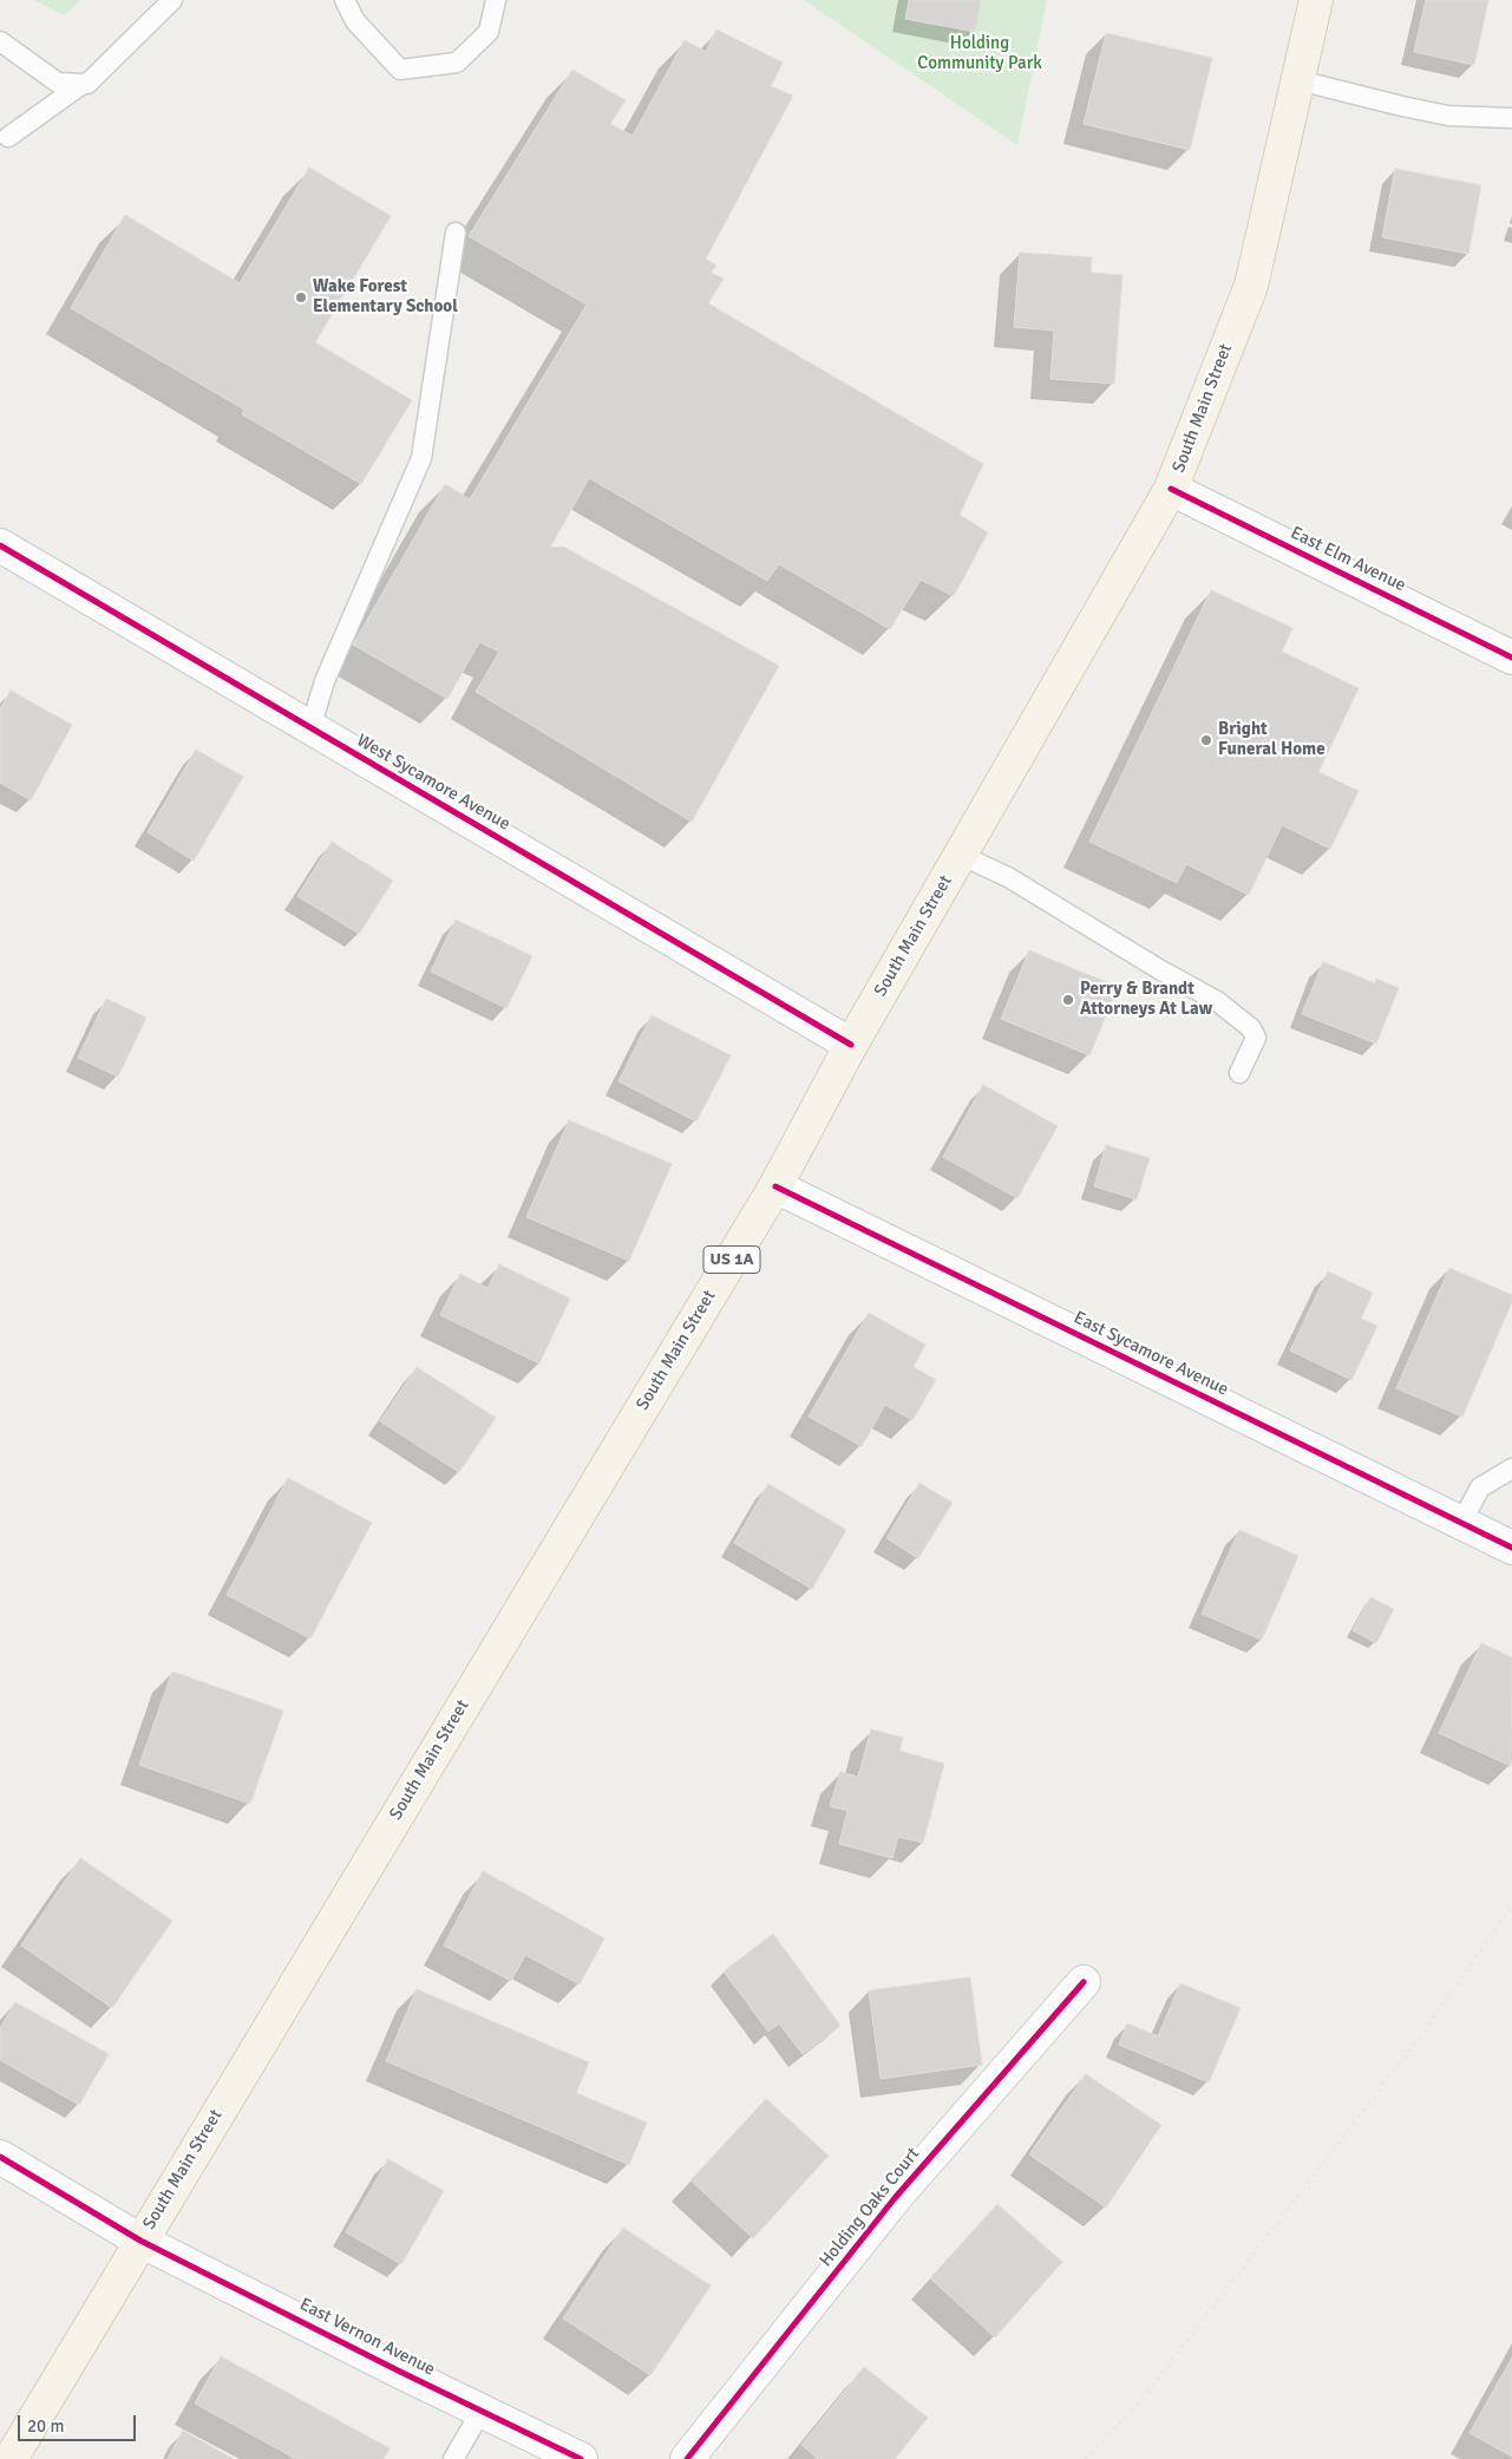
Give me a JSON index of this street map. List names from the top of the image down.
{
  "streets": {
    "main road": ["South Main Street", "US 1A"],
    "street": [
      "East Elm Avenue",
      "West Sycamore Avenue",
      "East Sycamore Avenue",
      "Holding Oaks Court",
      "East Vernon Avenue"
    ]
  },
  "crossings": [
    ["South Main Street", "East Elm Avenue"],
    ["South Main Street", "West Sycamore Avenue"],
    ["South Main Street", "East Sycamore Avenue"],
    ["South Main Street", "East Vernon Avenue"]
  ],
  "parks": ["Holding Community Park"],
  "places": ["Wake Forest Elementary School", "Bright Funeral Home", "Perry & Brandt Attorneys At Law"],
  "scale_bar": "20 m"
}
